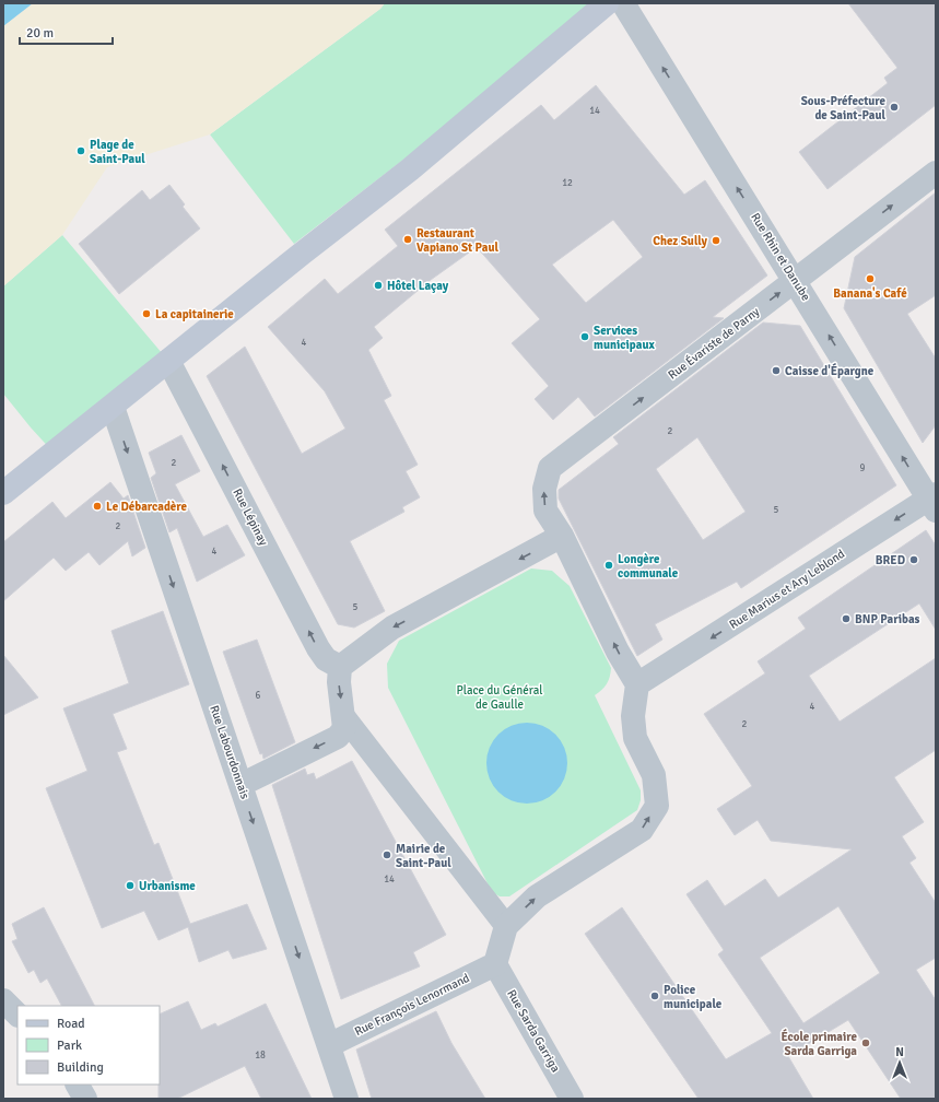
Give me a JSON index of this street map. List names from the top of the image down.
{
  "streets": {
    "street": [
      "Rue Rhin et Danube",
      "Rue Évariste de Parny",
      "Rue Lépinay",
      "Rue Marius et Ary Leblond",
      "Rue Labourdonnais",
      "Rue François Lenormand",
      "Rue Sarda Garriga"
    ]
  },
  "crossings": [
    ["Rue Rhin et Danube", "Rue Évariste de Parny"],
    ["Rue Rhin et Danube", "Rue Marius et Ary Leblond"],
    ["Rue Labourdonnais", "Rue François Lenormand"],
    ["Rue François Lenormand", "Rue Sarda Garriga"]
  ],
  "one_way": ["Rue Rhin et Danube", "Rue Lépinay", "Rue Marius et Ary Leblond"],
  "parks": ["Place du Général de Gaulle"],
  "places": [
    "Sous-Préfecture de Saint-Paul",
    "Plage de Saint-Paul",
    "Restaurant Vapiano St Paul",
    "Chez Sully",
    "Banana's Café",
    "Hôtel Laçay",
    "La capitainerie",
    "Services municipaux",
    "Caisse d'Épargne",
    "Le Débarcadère",
    "BRED",
    "Longère communale",
    "BNP Paribas",
    "Mairie de Saint-Paul",
    "Urbanisme",
    "Police municipale",
    "École primaire Sarda Garriga"
  ],
  "house_numbers": [
    "14",
    "12",
    "4",
    "2",
    "2",
    "9",
    "5",
    "2",
    "4",
    "5",
    "6",
    "4",
    "2",
    "14",
    "18"
  ],
  "legend": ["Road", "Park", "Building"],
  "scale_bar": "20 m",
  "north": "top"
}
